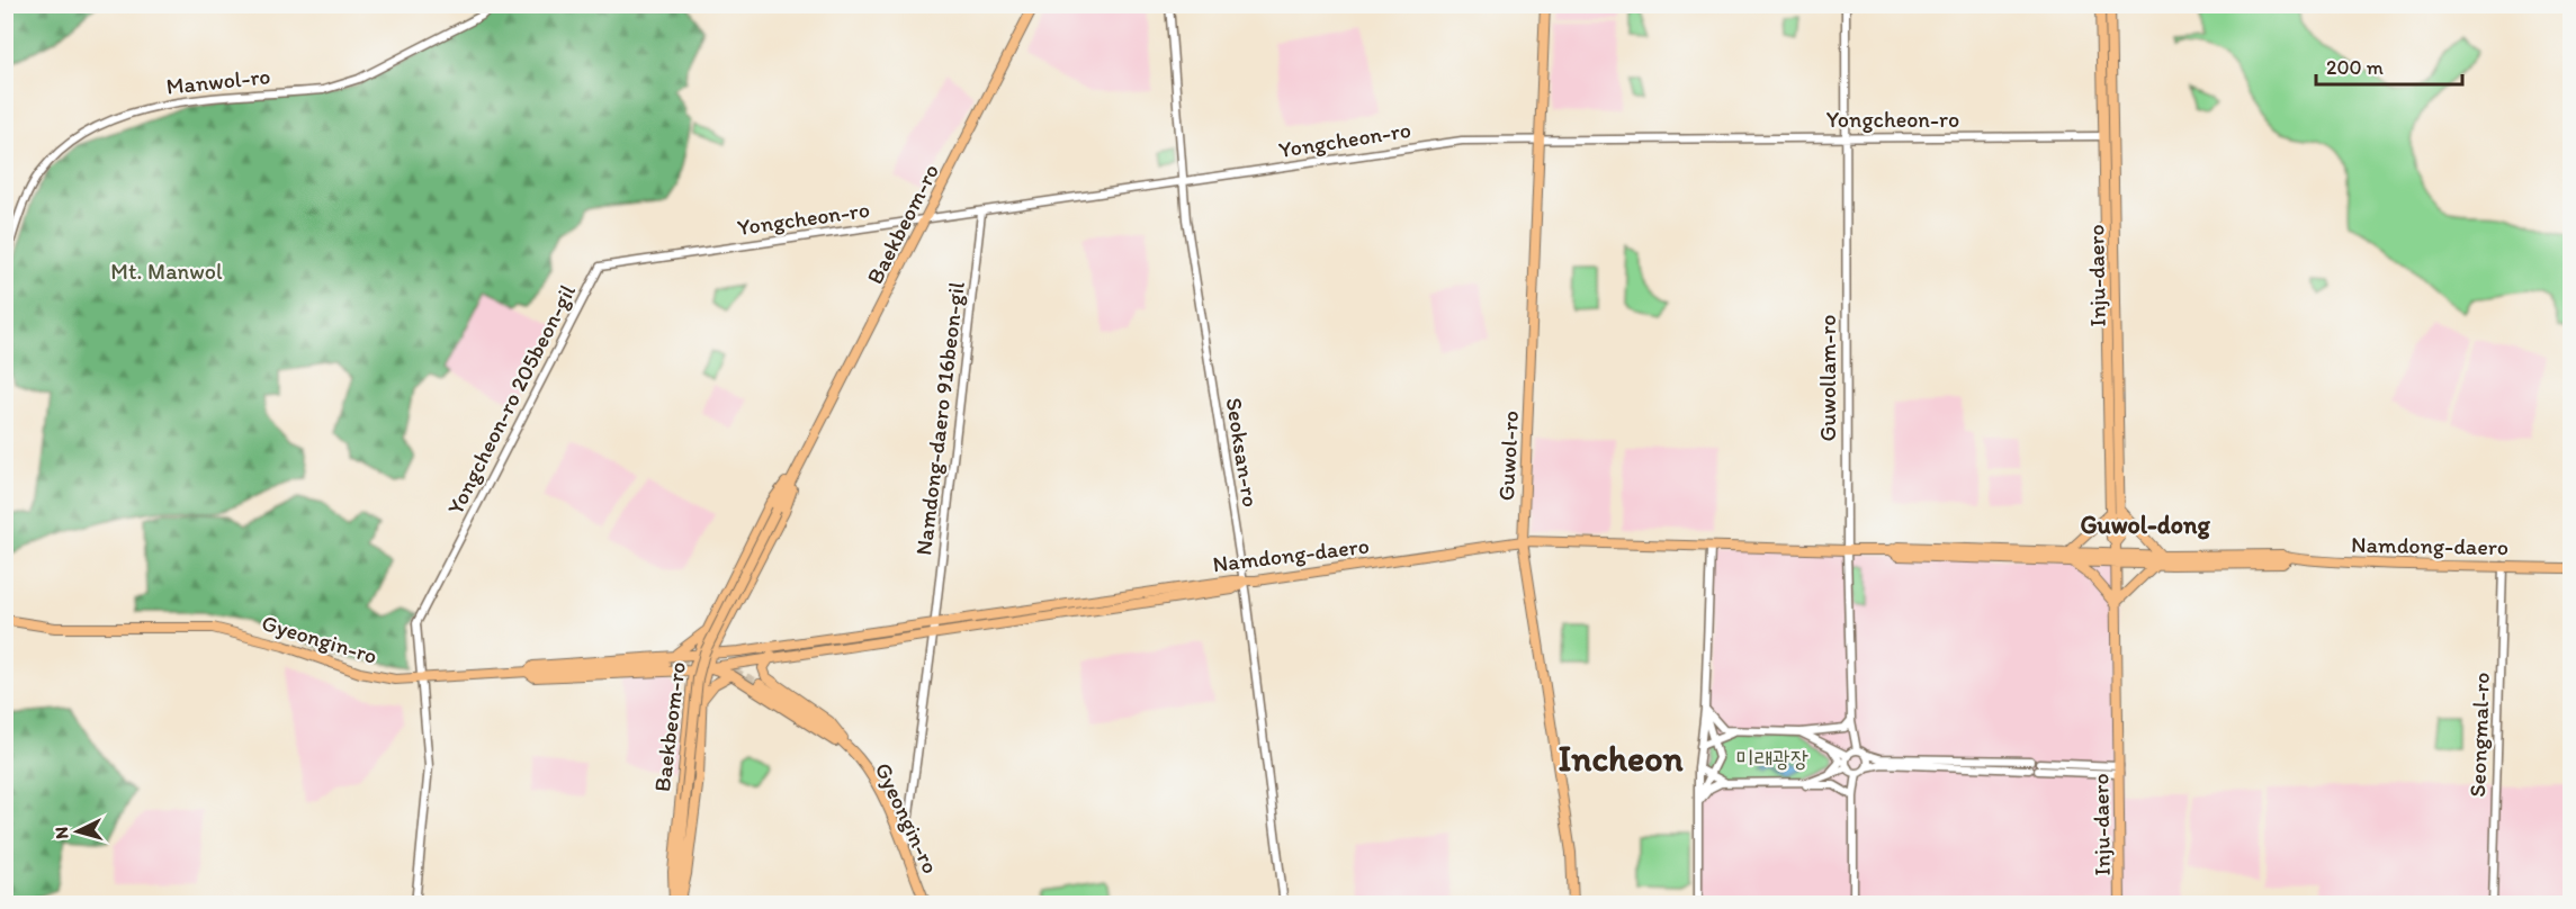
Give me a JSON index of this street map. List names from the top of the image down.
{
  "streets": {
    "main road": [
      "Baekbeom-ro",
      "Inju-daero",
      "Guwol-ro",
      "Namdong-daero",
      "Gyeongin-ro"
    ],
    "street": [
      "Manwol-ro",
      "Yongcheon-ro",
      "Guwollam-ro",
      "Yongcheon-ro 205beon-gil",
      "Namdong-daero 916beon-gil",
      "Seoksan-ro",
      "Seongmal-ro"
    ]
  },
  "crossings": [
    ["Yongcheon-ro", "Baekbeom-ro"],
    ["Yongcheon-ro", "Inju-daero"],
    ["Yongcheon-ro", "Guwollam-ro"],
    ["Yongcheon-ro", "Yongcheon-ro 205beon-gil"],
    ["Yongcheon-ro", "Namdong-daero 916beon-gil"],
    ["Yongcheon-ro", "Seoksan-ro"],
    ["Yongcheon-ro", "Guwol-ro"],
    ["Baekbeom-ro", "Gyeongin-ro"],
    ["Inju-daero", "Namdong-daero"],
    ["Guwollam-ro", "Namdong-daero"],
    ["Yongcheon-ro 205beon-gil", "Gyeongin-ro"],
    ["Namdong-daero 916beon-gil", "Namdong-daero"],
    ["Namdong-daero 916beon-gil", "Gyeongin-ro"],
    ["Seoksan-ro", "Namdong-daero"],
    ["Guwol-ro", "Namdong-daero"],
    ["Namdong-daero", "Seongmal-ro"]
  ],
  "districts": ["Guwol-dong", "Incheon"],
  "parks": ["Mt. Manwol", "미래광장"],
  "scale_bar": "200 m",
  "north": "left"
}
